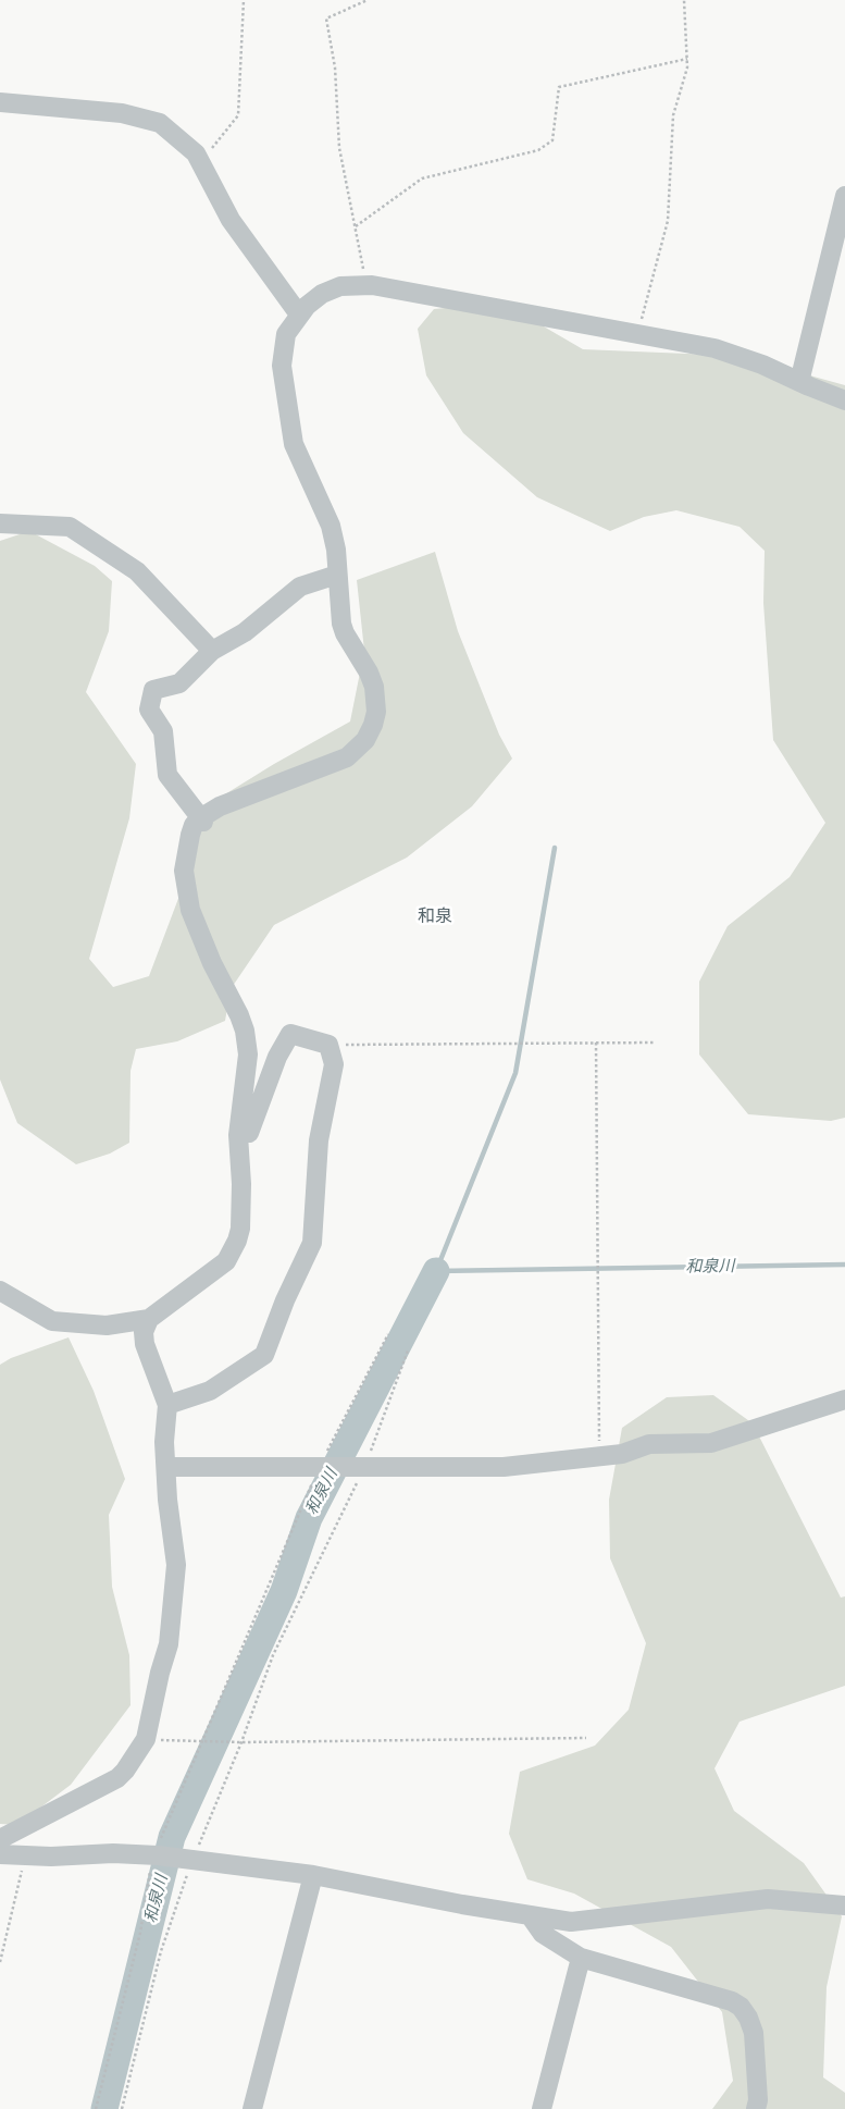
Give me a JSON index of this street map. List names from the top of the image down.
{
  "districts": ["和泉"],
  "water": ["和泉川"]
}
